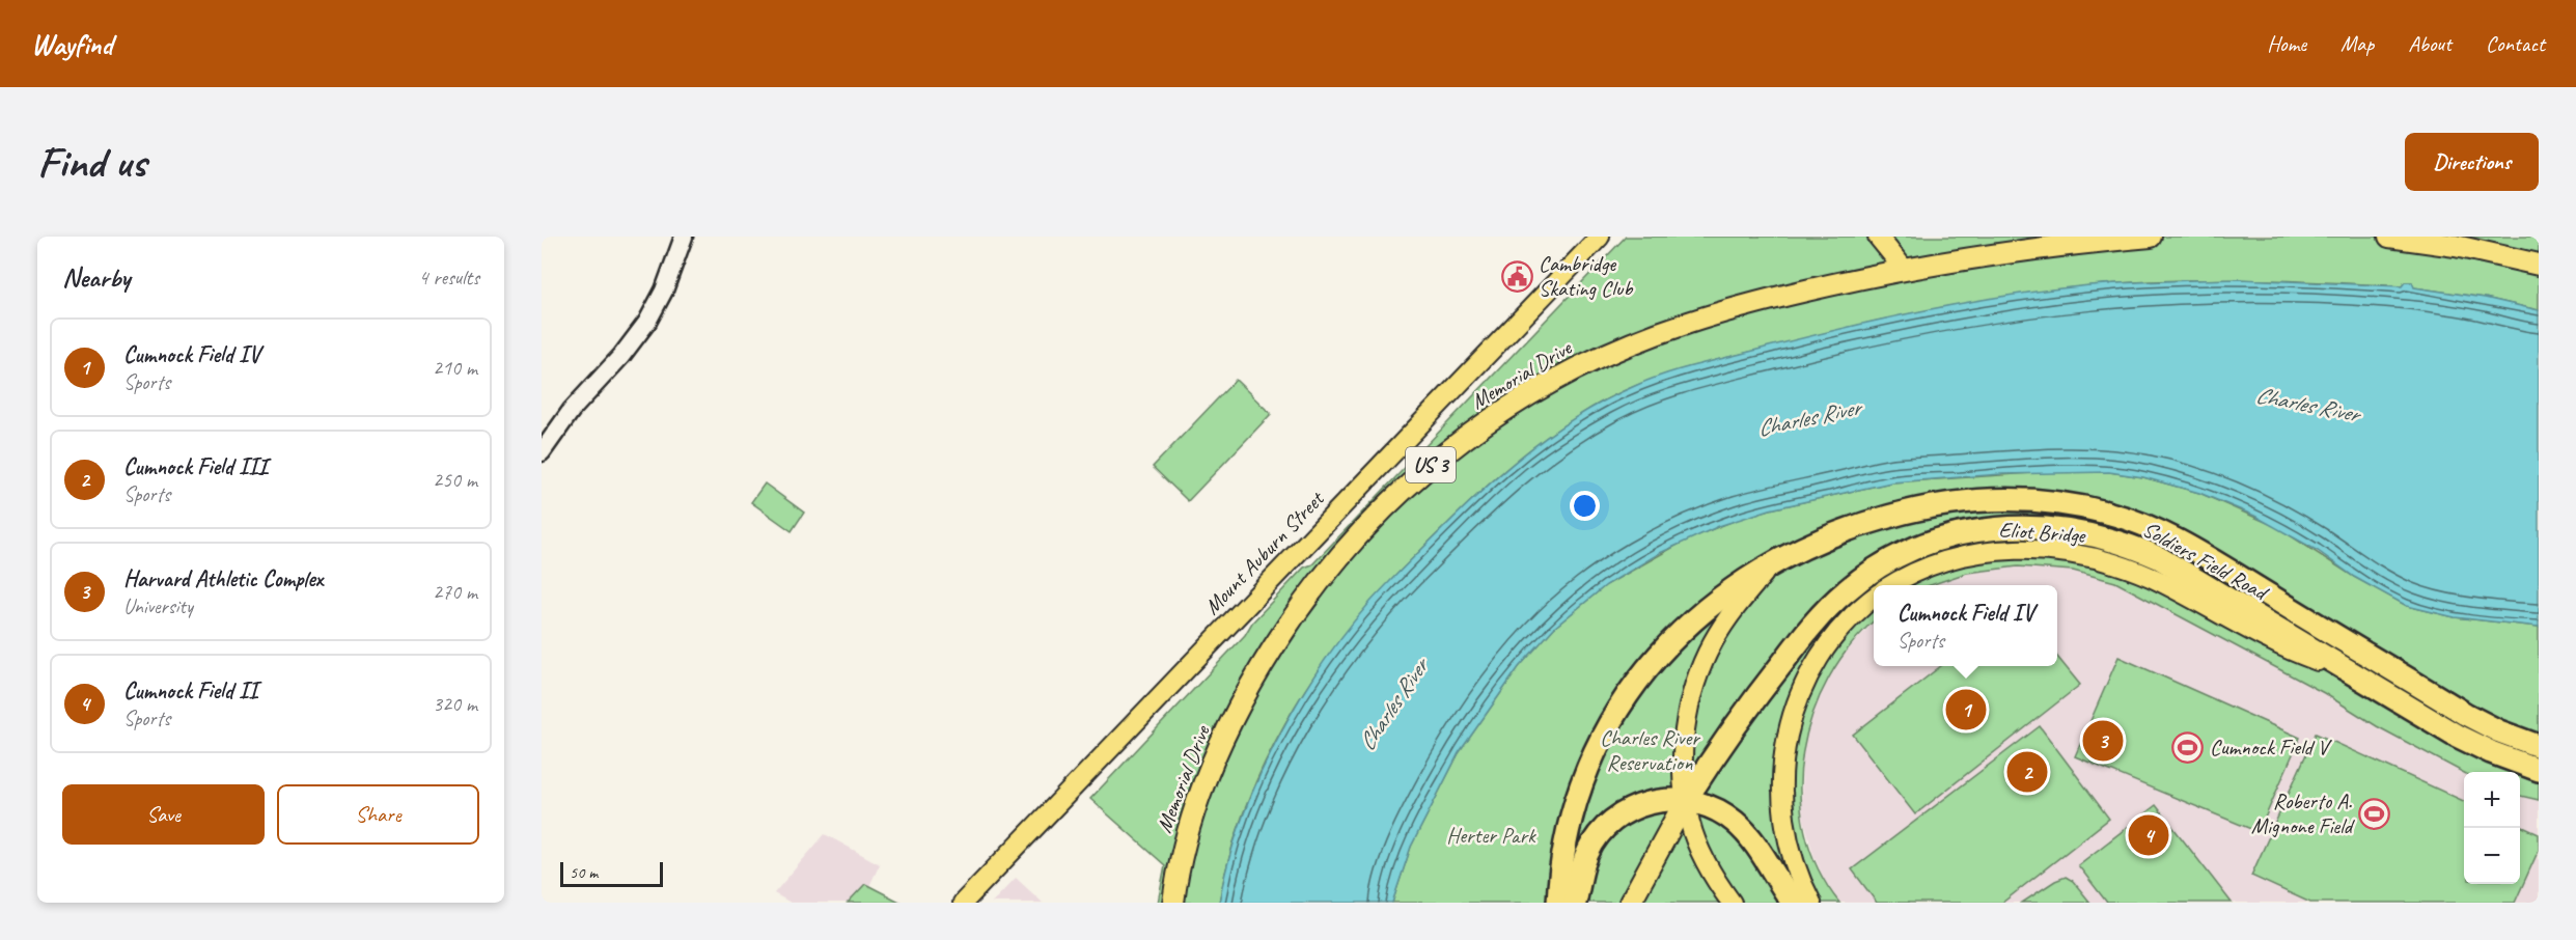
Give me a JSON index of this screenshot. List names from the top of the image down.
{
  "streets": {
    "highway": [
      "Memorial Drive",
      "US 3",
      "Eliot Bridge",
      "Soldiers Field Road"
    ],
    "main road": ["Mount Auburn Street"]
  },
  "crossings": [
    ["Eliot Bridge", "Soldiers Field Road"]
  ],
  "water": ["Charles River"],
  "parks": ["Charles River Reservation", "Herter Park"],
  "places": {
    "public building": ["Cambridge Skating Club"],
    "sports": ["Cumnock Field V", "Roberto A. Mignone Field"]
  },
  "scale_bar": "50 m",
  "page": {
    "header": "Wayfind",
    "nav": [
      "Home",
      "Map",
      "About",
      "Contact"
    ],
    "buttons": [
      "Directions",
      ["Save", "Share"]
    ],
    "title": "Find us",
    "heading": ["Nearby", "4 results"],
    "list": [
      {
        "mark": "1",
        "name": "Cumnock Field IV",
        "note": "Sports",
        "value": "210 m"
      },
      {
        "mark": "2",
        "name": "Cumnock Field III",
        "note": "Sports",
        "value": "250 m"
      },
      {
        "mark": "3",
        "name": "Harvard Athletic Complex",
        "note": "University",
        "value": "270 m"
      },
      {
        "mark": "4",
        "name": "Cumnock Field II",
        "note": "Sports",
        "value": "320 m"
      }
    ],
    "popup": ["Cumnock Field IV", "Sports"],
    "pins": [
      "1",
      "3",
      "2",
      "4"
    ],
    "map_buttons": ["+", "−"],
    "scale": "50 m"
  }
}
